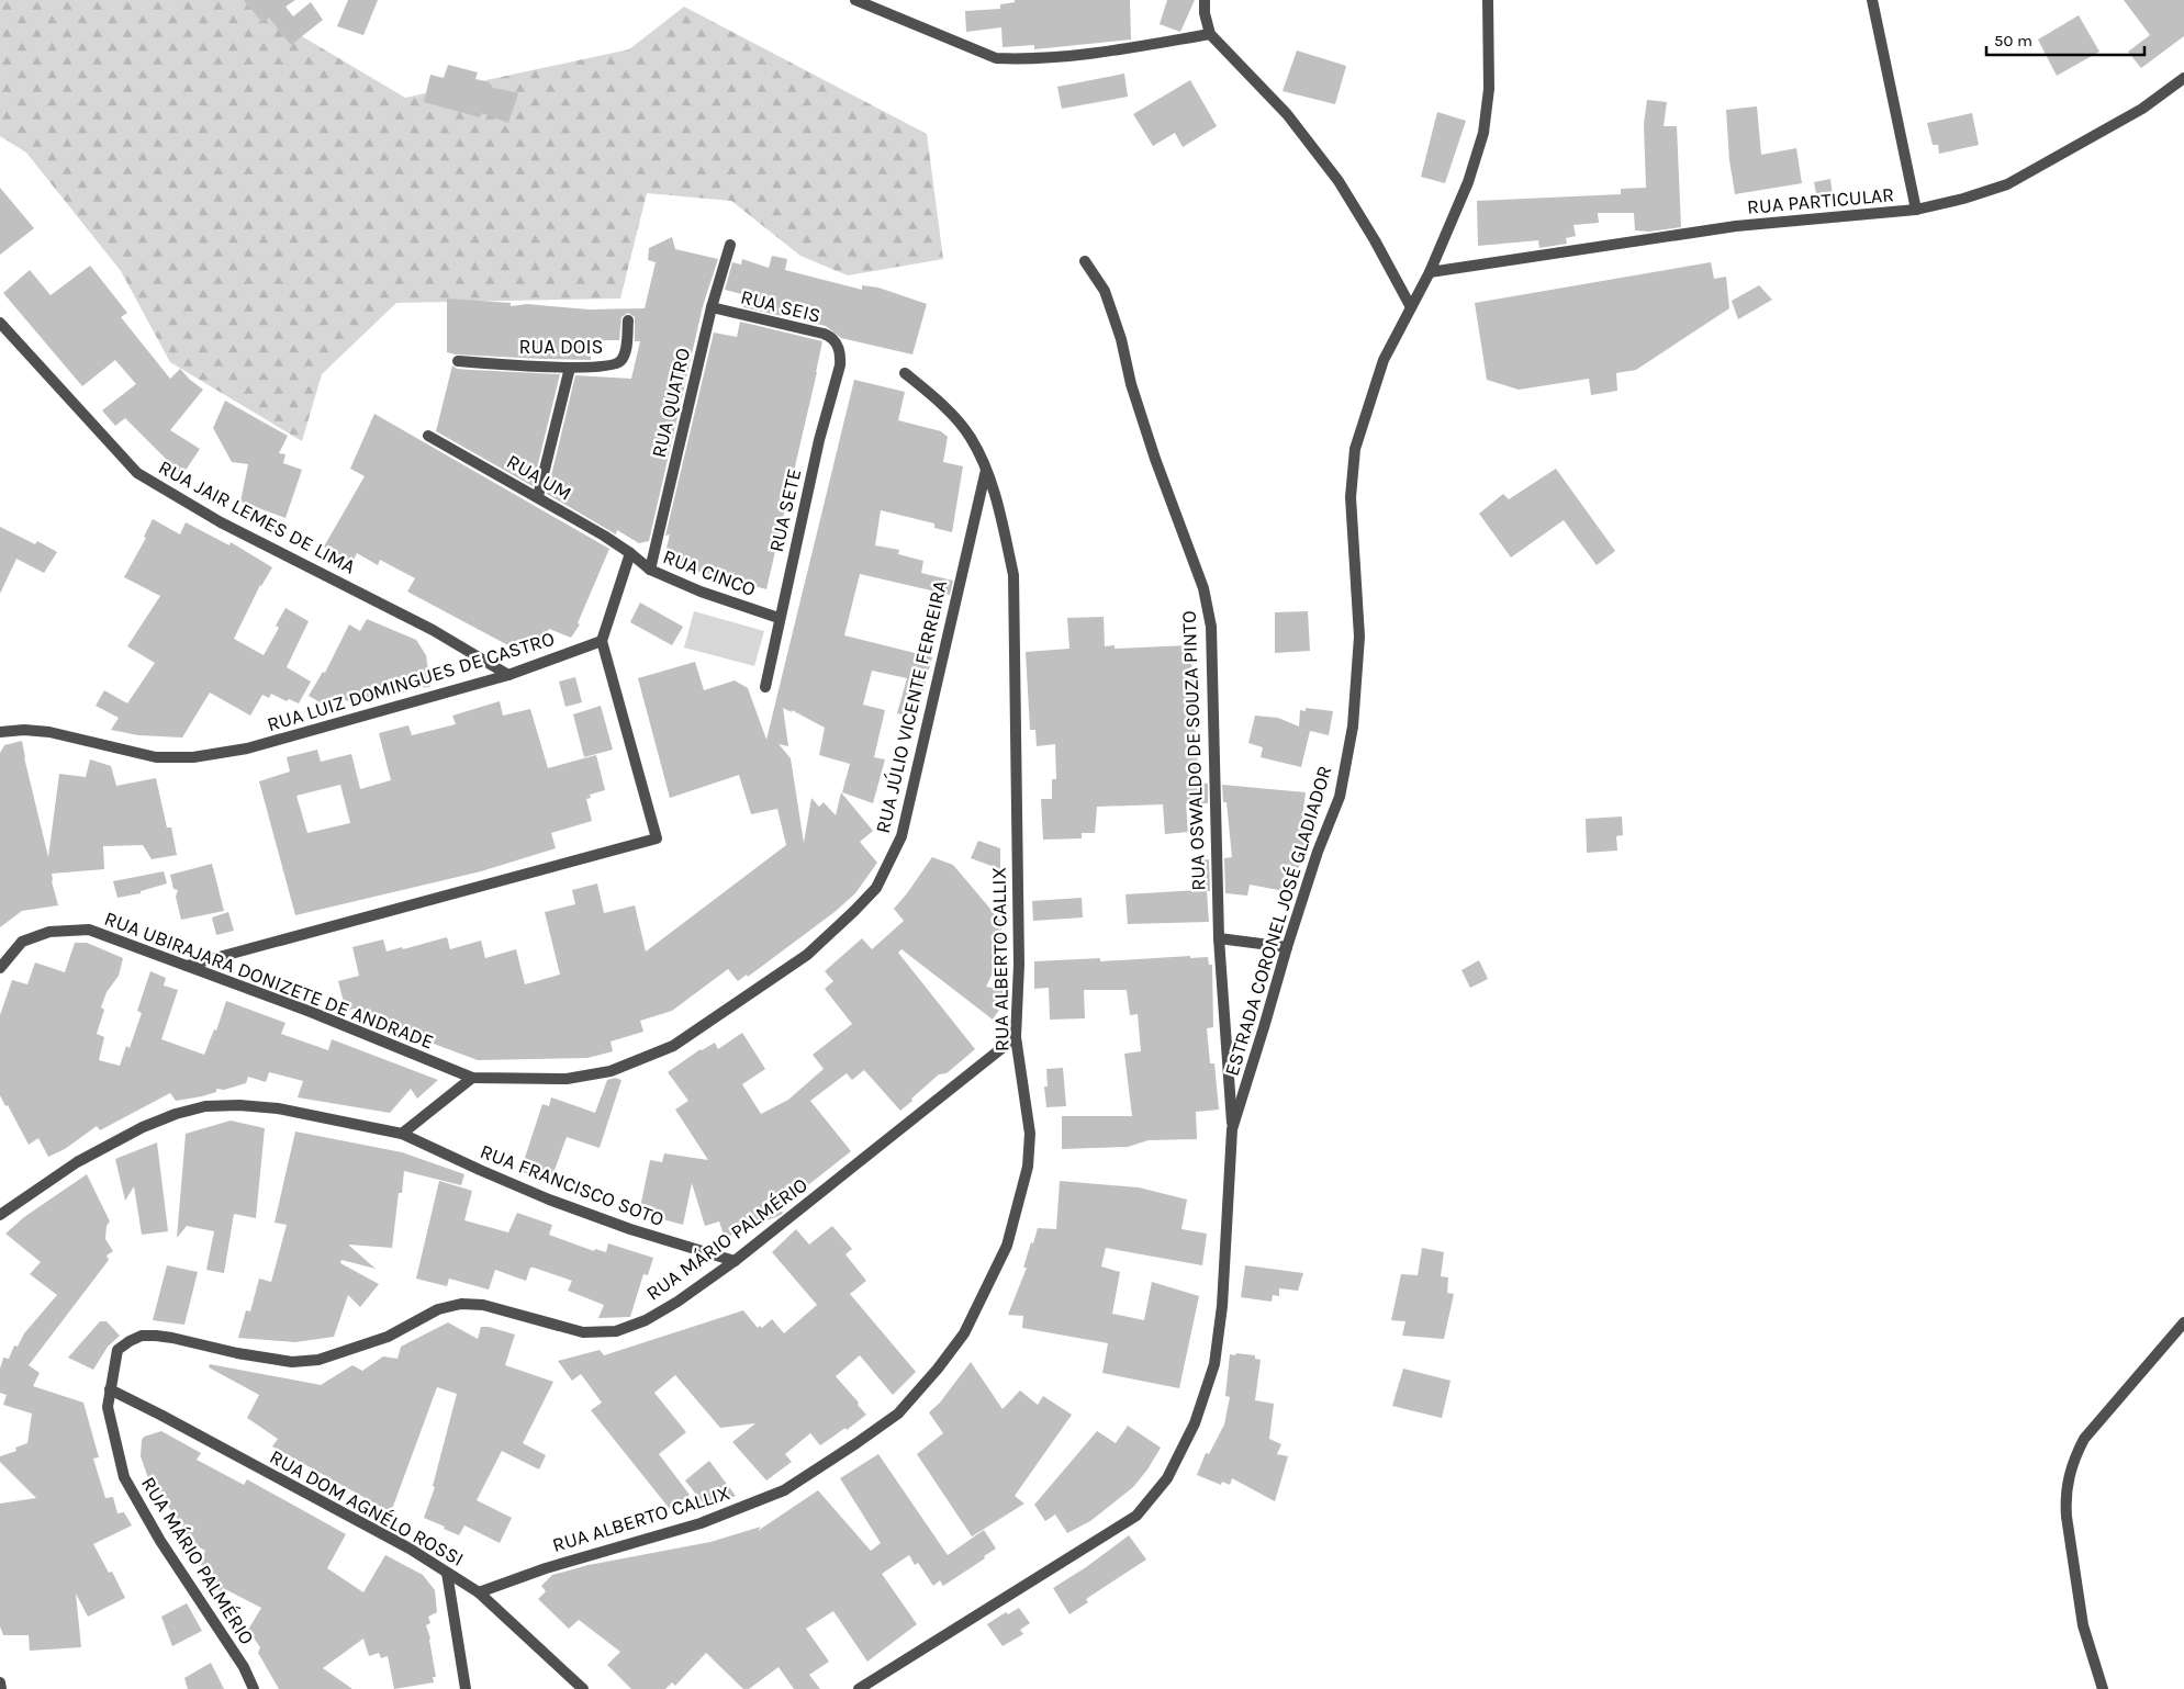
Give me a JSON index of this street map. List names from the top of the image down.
{
  "streets": {
    "street": [
      "RUA PARTICULAR",
      "RUA SEIS",
      "RUA DOIS",
      "RUA QUATRO",
      "RUA UM",
      "RUA SETE",
      "RUA JAIR LEMES DE LIMA",
      "RUA CINCO",
      "RUA LUIZ DOMINGUES DE CASTRO",
      "RUA JÚLIO VICENTE FERREIRA",
      "RUA OSWALDO DE SOUZA PINTO",
      "ESTRADA CORONEL JOSÉ GLADIADOR",
      "RUA ALBERTO CALLIX",
      "RUA UBIRAJARA DONIZETE DE ANDRADE",
      "RUA FRANCISCO SOTO",
      "RUA MÁRIO PALMÉRIO",
      "RUA DOM AGNÉLO ROSSI"
    ]
  },
  "crossings": [
    ["RUA PARTICULAR", "ESTRADA CORONEL JOSÉ GLADIADOR"],
    ["RUA SEIS", "RUA QUATRO"],
    ["RUA SEIS", "RUA SETE"],
    ["RUA QUATRO", "RUA CINCO"],
    ["RUA UM", "RUA CINCO"],
    ["RUA SETE", "RUA CINCO"],
    ["RUA JAIR LEMES DE LIMA", "RUA LUIZ DOMINGUES DE CASTRO"],
    ["RUA JÚLIO VICENTE FERREIRA", "RUA ALBERTO CALLIX"],
    ["RUA JÚLIO VICENTE FERREIRA", "RUA UBIRAJARA DONIZETE DE ANDRADE"],
    ["RUA OSWALDO DE SOUZA PINTO", "ESTRADA CORONEL JOSÉ GLADIADOR"],
    ["RUA ALBERTO CALLIX", "RUA MÁRIO PALMÉRIO"],
    ["RUA ALBERTO CALLIX", "RUA DOM AGNÉLO ROSSI"],
    ["RUA FRANCISCO SOTO", "RUA MÁRIO PALMÉRIO"],
    ["RUA MÁRIO PALMÉRIO", "RUA DOM AGNÉLO ROSSI"]
  ],
  "scale_bar": "50 m"
}
